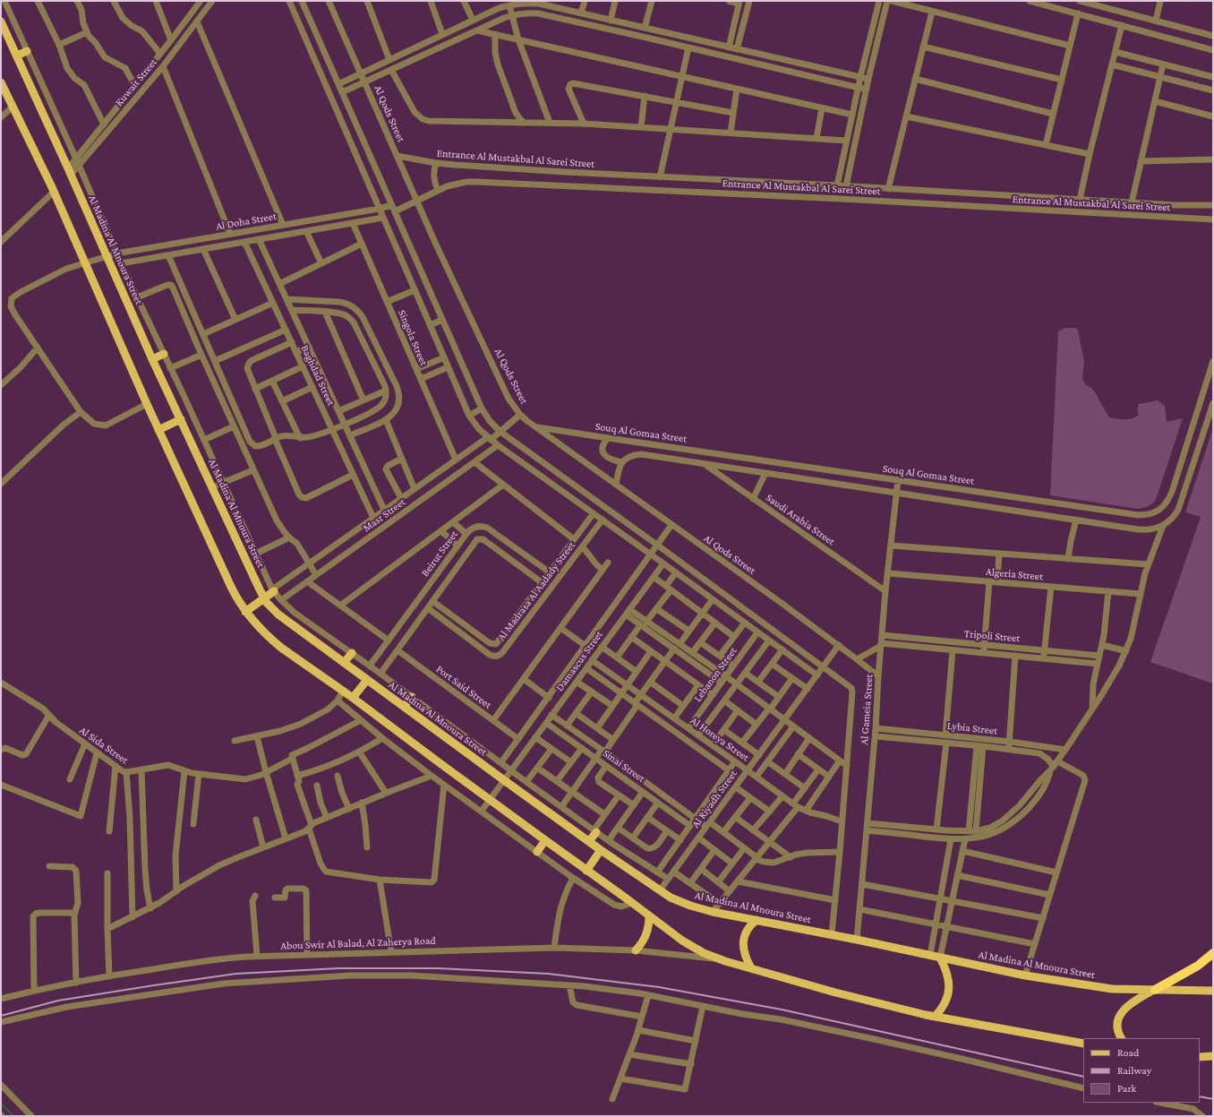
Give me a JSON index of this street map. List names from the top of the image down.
{
  "streets": {
    "main road": ["Al Madina Al Mnoura Street"],
    "street": [
      "Kuwait Street",
      "Al Qods Street",
      "Entrance Al Mustakbal Al Sarei Street",
      "Al Doha Street",
      "Singola Street",
      "Baghdad Street",
      "Souq Al Gomaa Street",
      "Masr Street",
      "Saudi Arabia Street",
      "Beirut Street",
      "Algeria Street",
      "Al Madrasa Al Aadady Street",
      "Tripoli Street",
      "Damascus Street",
      "Lebanon Street",
      "Port Said Street",
      "Al Gameia Street",
      "Lybia Street",
      "Al Horeya Street",
      "Al Sida Street",
      "Sinai Street",
      "Al Riyadh Street",
      "Abou Swir Al Balad, Al Zaherya Road"
    ]
  },
  "crossings": [
    ["Kuwait Street", "Al Madina Al Mnoura Street"],
    ["Al Qods Street", "Entrance Al Mustakbal Al Sarei Street"],
    ["Al Qods Street", "Souq Al Gomaa Street"],
    ["Al Qods Street", "Masr Street"],
    ["Al Qods Street", "Damascus Street"],
    ["Al Qods Street", "Al Gameia Street"],
    ["Al Qods Street", "Al Riyadh Street"],
    ["Al Doha Street", "Al Madina Al Mnoura Street"],
    ["Al Doha Street", "Singola Street"],
    ["Al Doha Street", "Baghdad Street"],
    ["Al Madina Al Mnoura Street", "Damascus Street"],
    ["Al Madina Al Mnoura Street", "Al Gameia Street"],
    ["Al Madina Al Mnoura Street", "Al Riyadh Street"],
    ["Singola Street", "Masr Street"],
    ["Baghdad Street", "Masr Street"],
    ["Souq Al Gomaa Street", "Saudi Arabia Street"],
    ["Souq Al Gomaa Street", "Al Gameia Street"],
    ["Saudi Arabia Street", "Al Gameia Street"],
    ["Beirut Street", "Al Madrasa Al Aadady Street"],
    ["Beirut Street", "Port Said Street"],
    ["Algeria Street", "Al Gameia Street"],
    ["Tripoli Street", "Al Gameia Street"],
    ["Damascus Street", "Port Said Street"],
    ["Damascus Street", "Al Horeya Street"],
    ["Damascus Street", "Sinai Street"],
    ["Lebanon Street", "Al Horeya Street"],
    ["Al Gameia Street", "Lybia Street"],
    ["Al Gameia Street", "Al Horeya Street"],
    ["Al Gameia Street", "Al Riyadh Street"],
    ["Al Horeya Street", "Al Riyadh Street"],
    ["Sinai Street", "Al Riyadh Street"]
  ],
  "legend": ["Road", "Railway", "Park"]
}
